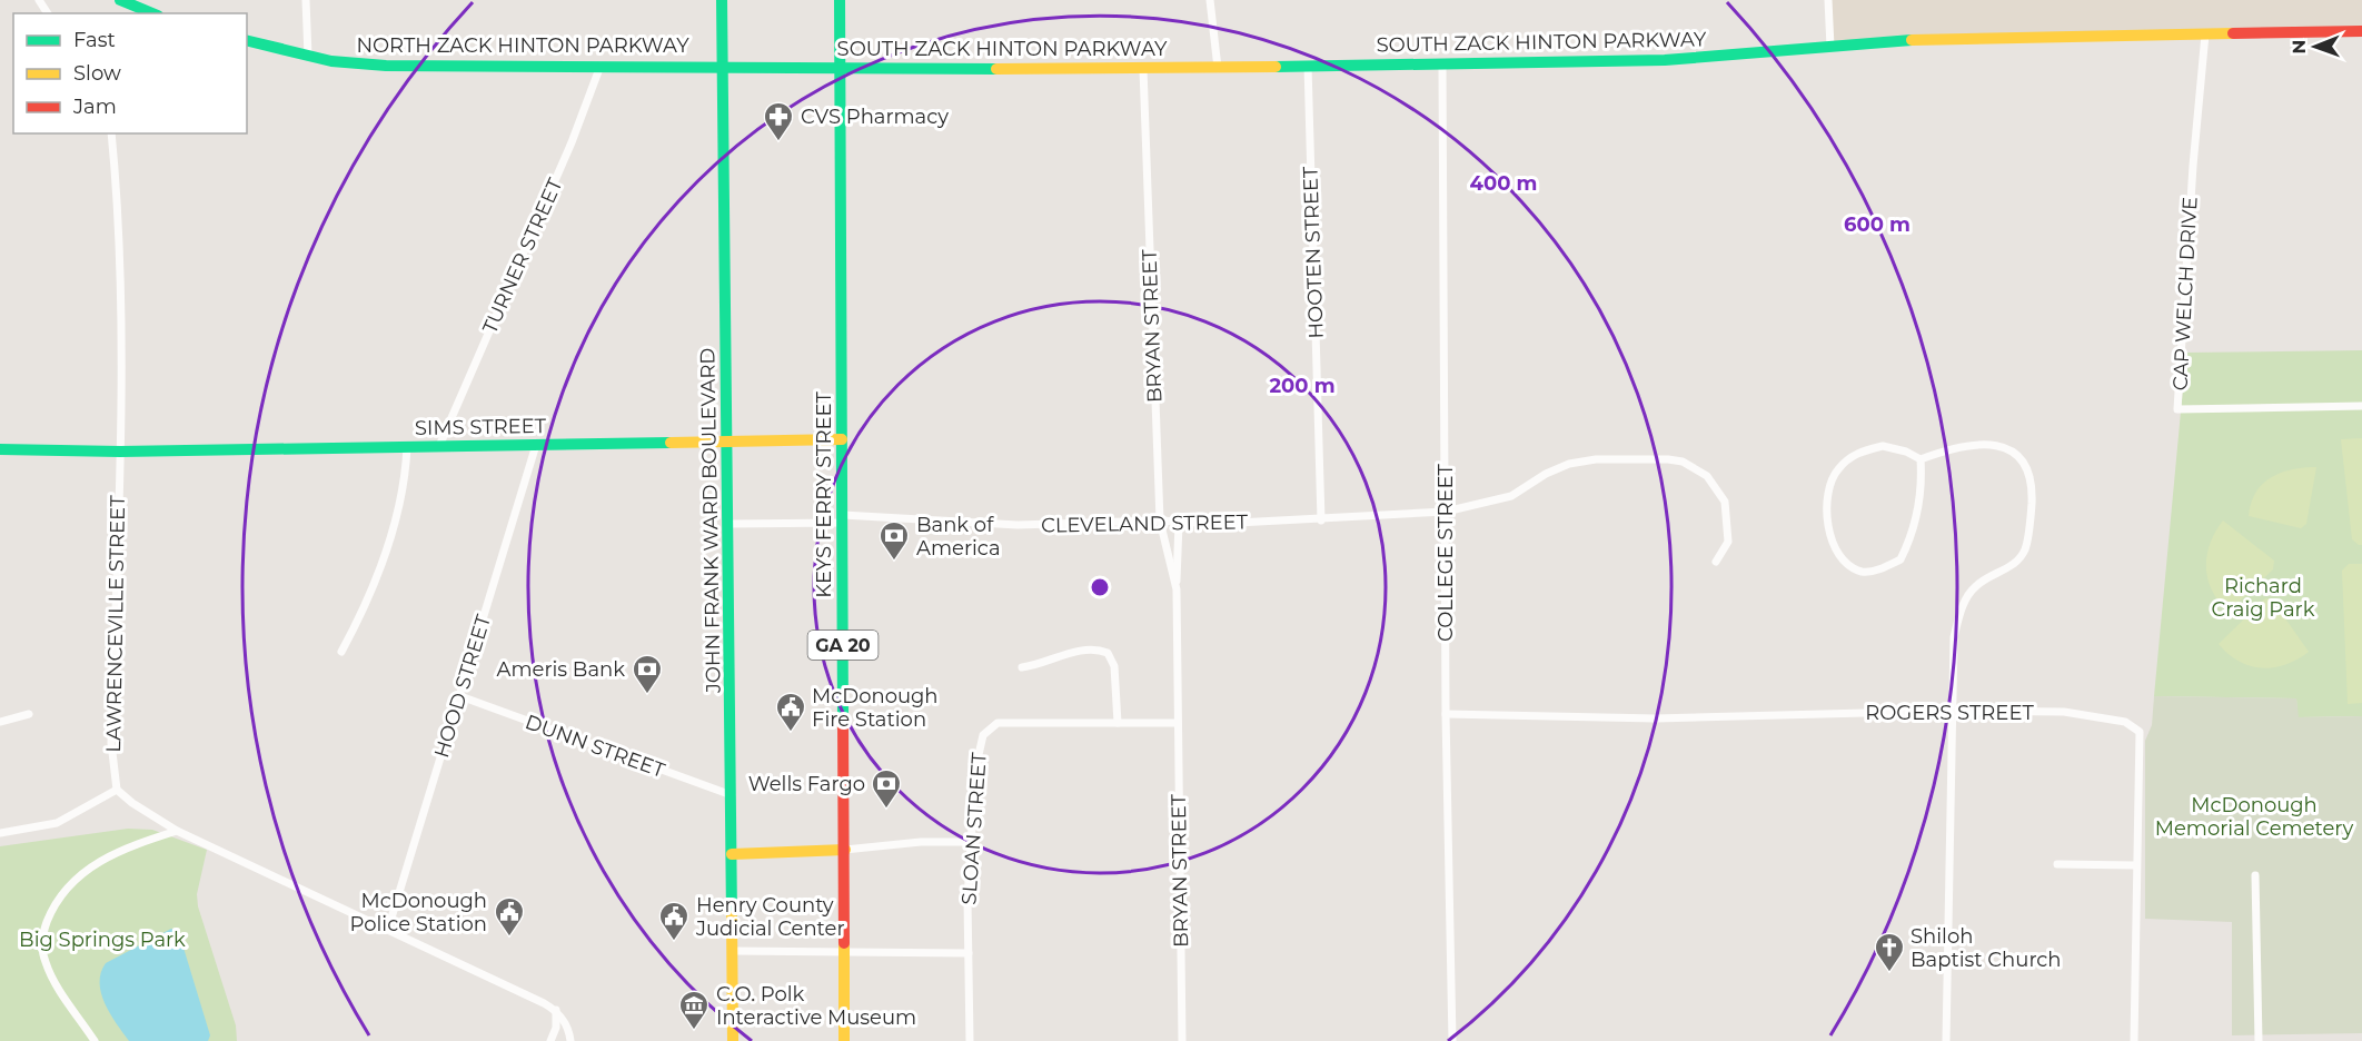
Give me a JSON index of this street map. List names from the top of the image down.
{
  "streets": {
    "main road": [
      "SOUTH ZACK HINTON PARKWAY",
      "NORTH ZACK HINTON PARKWAY",
      "SIMS STREET",
      "KEYS FERRY STREET",
      "JOHN FRANK WARD BOULEVARD",
      "GA 20"
    ],
    "street": [
      "HOOTEN STREET",
      "TURNER STREET",
      "CAP WELCH DRIVE",
      "BRYAN STREET",
      "CLEVELAND STREET",
      "COLLEGE STREET",
      "LAWRENCEVILLE STREET",
      "HOOD STREET",
      "ROGERS STREET",
      "DUNN STREET",
      "SLOAN STREET"
    ]
  },
  "crossings": [
    ["SOUTH ZACK HINTON PARKWAY", "NORTH ZACK HINTON PARKWAY"],
    ["SOUTH ZACK HINTON PARKWAY", "HOOTEN STREET"],
    ["SOUTH ZACK HINTON PARKWAY", "CAP WELCH DRIVE"],
    ["SOUTH ZACK HINTON PARKWAY", "BRYAN STREET"],
    ["SOUTH ZACK HINTON PARKWAY", "KEYS FERRY STREET"],
    ["SOUTH ZACK HINTON PARKWAY", "JOHN FRANK WARD BOULEVARD"],
    ["SOUTH ZACK HINTON PARKWAY", "COLLEGE STREET"],
    ["NORTH ZACK HINTON PARKWAY", "TURNER STREET"],
    ["NORTH ZACK HINTON PARKWAY", "JOHN FRANK WARD BOULEVARD"],
    ["HOOTEN STREET", "CLEVELAND STREET"],
    ["TURNER STREET", "SIMS STREET"],
    ["BRYAN STREET", "CLEVELAND STREET"],
    ["BRYAN STREET", "SLOAN STREET"],
    ["SIMS STREET", "KEYS FERRY STREET"],
    ["SIMS STREET", "JOHN FRANK WARD BOULEVARD"],
    ["SIMS STREET", "LAWRENCEVILLE STREET"],
    ["SIMS STREET", "HOOD STREET"],
    ["KEYS FERRY STREET", "CLEVELAND STREET"],
    ["JOHN FRANK WARD BOULEVARD", "CLEVELAND STREET"],
    ["JOHN FRANK WARD BOULEVARD", "DUNN STREET"],
    ["CLEVELAND STREET", "COLLEGE STREET"],
    ["COLLEGE STREET", "ROGERS STREET"],
    ["HOOD STREET", "DUNN STREET"]
  ],
  "parks": ["Richard Craig Park", "McDonough Memorial Cemetery", "Big Springs Park"],
  "places": {
    "pharmacy": ["CVS Pharmacy"],
    "bank": ["Bank of America", "Ameris Bank", "Wells Fargo"],
    "public building": ["McDonough Fire Station", "McDonough Police Station", "Henry County Judicial Center"],
    "church": ["Shiloh Baptist Church"],
    "museum": ["C.O. Polk Interactive Museum"]
  },
  "legend": ["Fast", "Slow", "Jam"],
  "north": "left",
  "rings": ["400 m", "600 m", "200 m"]
}
